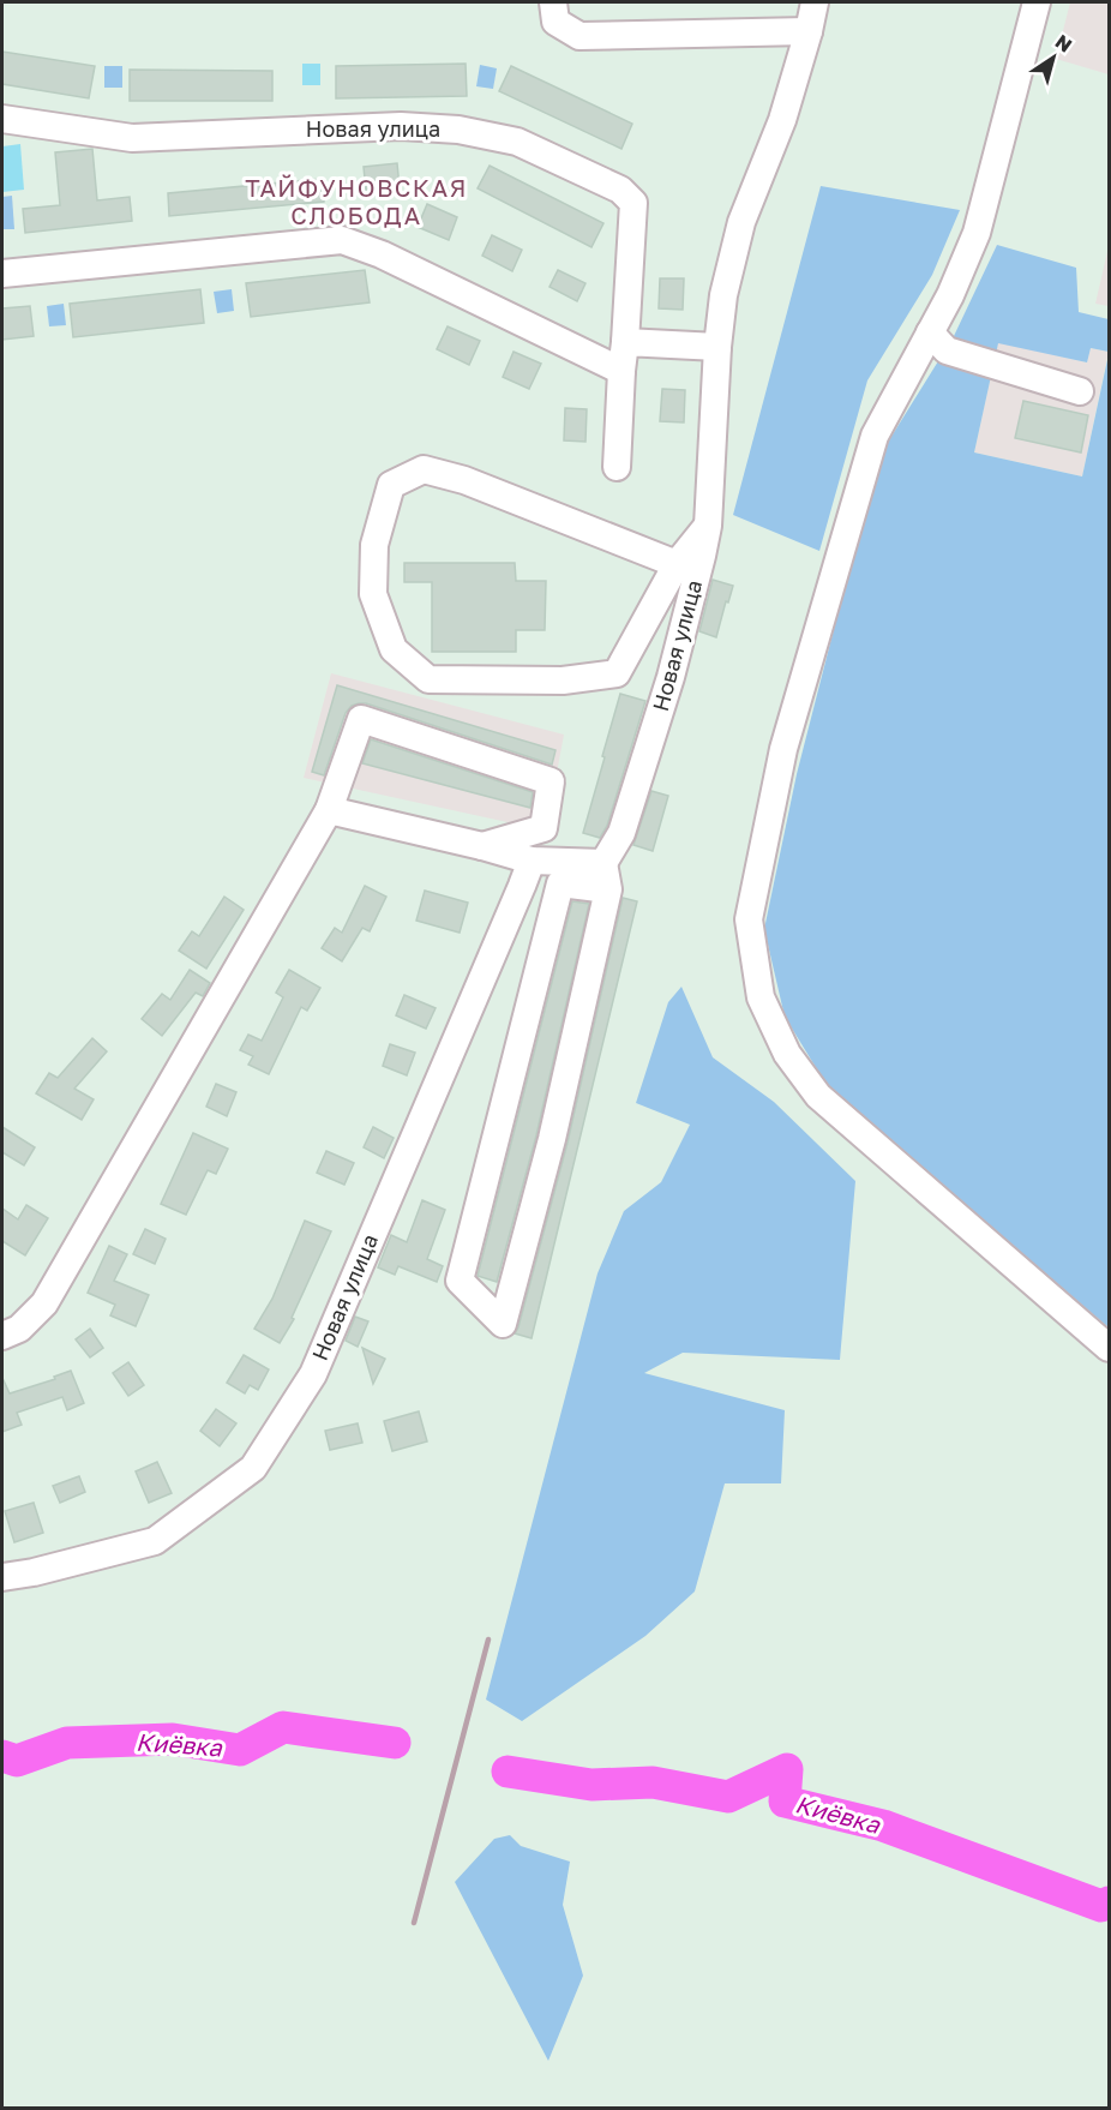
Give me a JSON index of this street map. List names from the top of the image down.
{
  "streets": {
    "street": ["Новая улица"]
  },
  "districts": ["ТАЙФУНОВСКАЯ СЛОБОДА"],
  "water": ["Киёвка"],
  "north": "top right"
}
